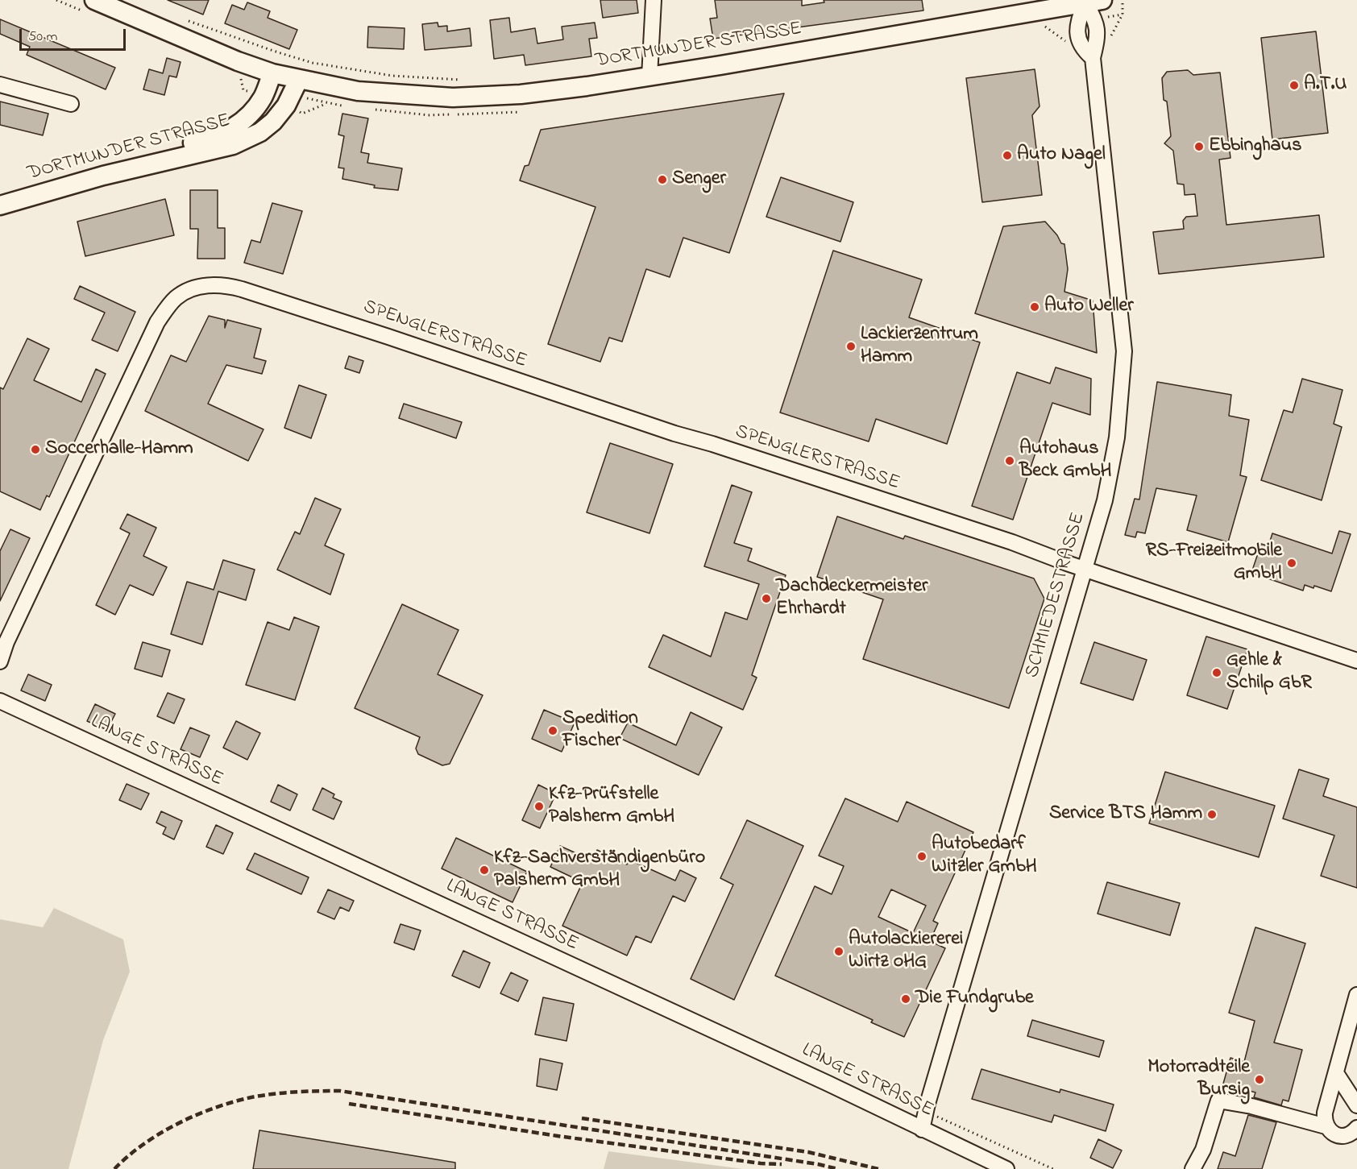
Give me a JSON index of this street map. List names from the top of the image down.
{
  "streets": {
    "main road": ["DORTMUNDER STRASSE"],
    "street": ["SPENGLERSTRASSE", "SCHMIEDESTRASSE", "LANGE STRASSE"]
  },
  "crossings": [
    ["DORTMUNDER STRASSE", "SCHMIEDESTRASSE"],
    ["SPENGLERSTRASSE", "SCHMIEDESTRASSE"],
    ["SCHMIEDESTRASSE", "LANGE STRASSE"]
  ],
  "places": [
    "A.T.U",
    "Ebbinghaus",
    "Auto Nagel",
    "Senger",
    "Auto Weller",
    "Lackierzentrum Hamm",
    "Soccerhalle-Hamm",
    "Autohaus Beck GmbH",
    "RS-Freizeitmobile GmbH",
    "Dachdeckermeister Ehrhardt",
    "Gehle & Schilp GbR",
    "Spedition Fischer",
    "Kfz-Prüfstelle Palsherm GmbH",
    "Service BTS Hamm",
    "Autobedarf Witzler GmbH",
    "Kfz-Sachverständigenbüro Palsherm GmbH",
    "Autolackiererei Wirtz oHG",
    "Die Fundgrube",
    "Motorradteile Bursig"
  ],
  "scale_bar": "50 m"
}
